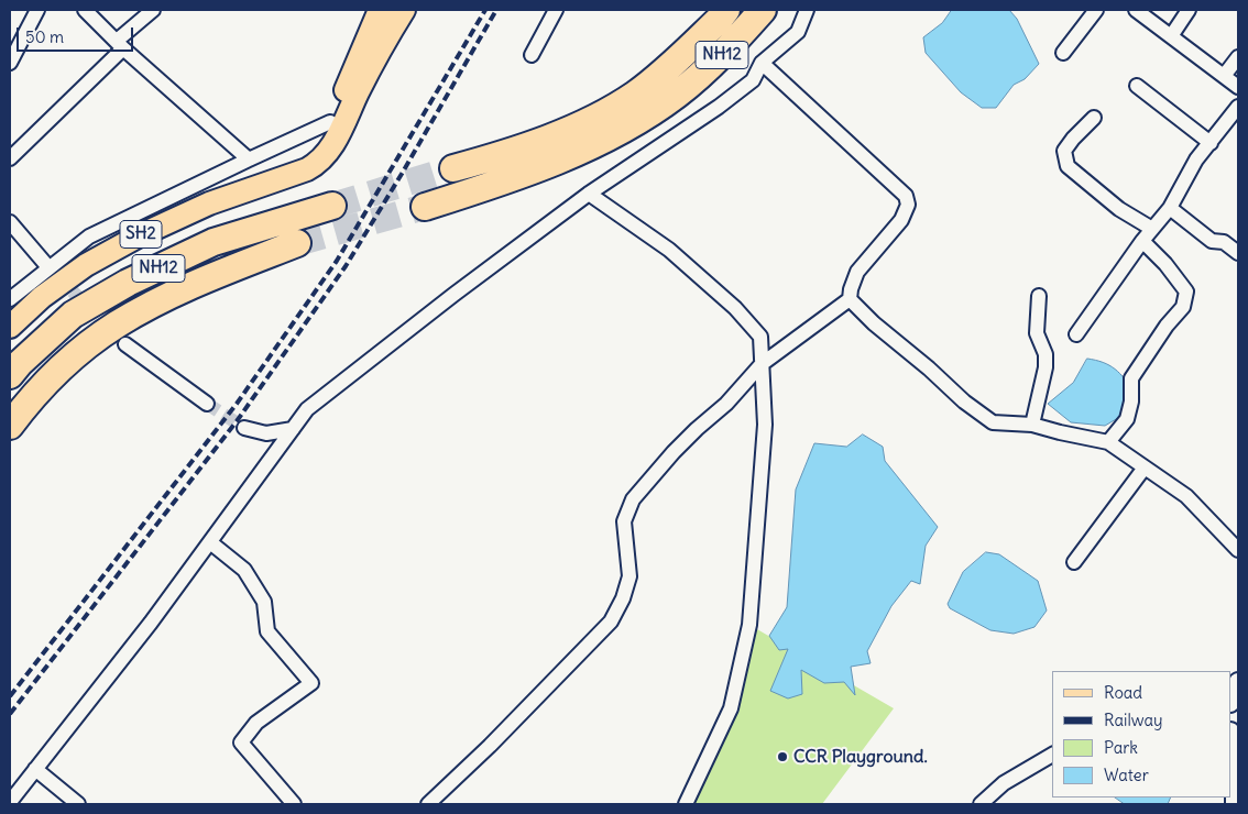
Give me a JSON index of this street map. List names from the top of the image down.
{
  "streets": {
    "highway": ["NH12"],
    "main road": ["SH2"]
  },
  "places": ["CCR Playground."],
  "legend": [
    "Road",
    "Railway",
    "Park",
    "Water"
  ],
  "scale_bar": "50 m"
}
